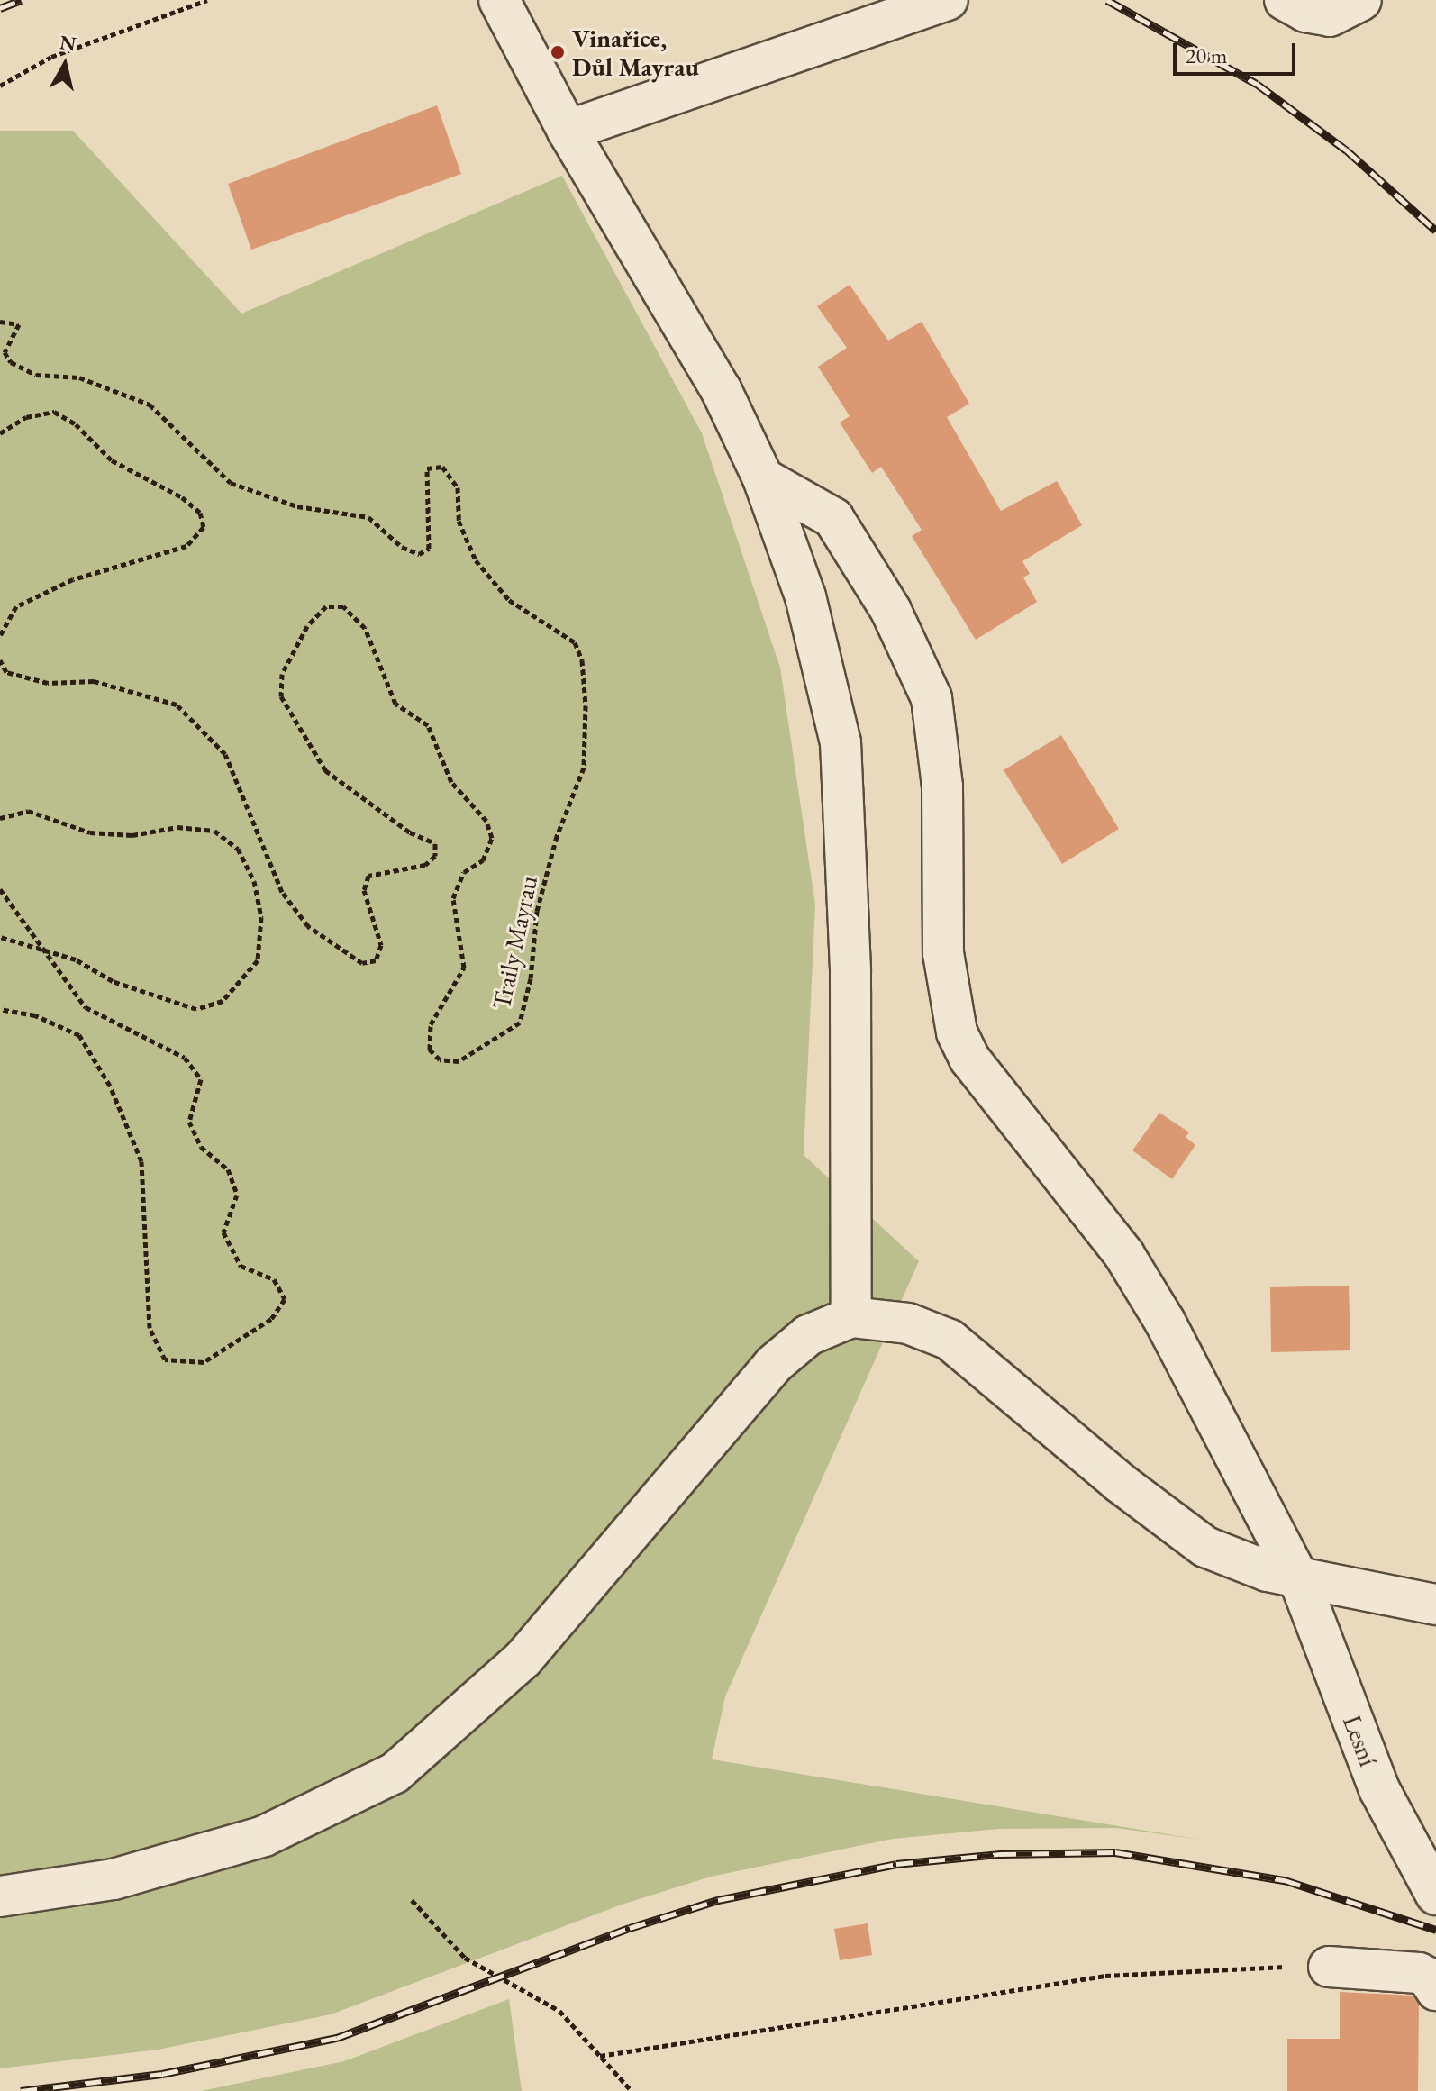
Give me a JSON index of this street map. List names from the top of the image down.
{
  "streets": {
    "street": ["Lesní"],
    "path": ["Traily Mayrau"]
  },
  "places": ["Vinařice, Důl Mayrau"],
  "scale_bar": "20 m",
  "north": "top"
}
